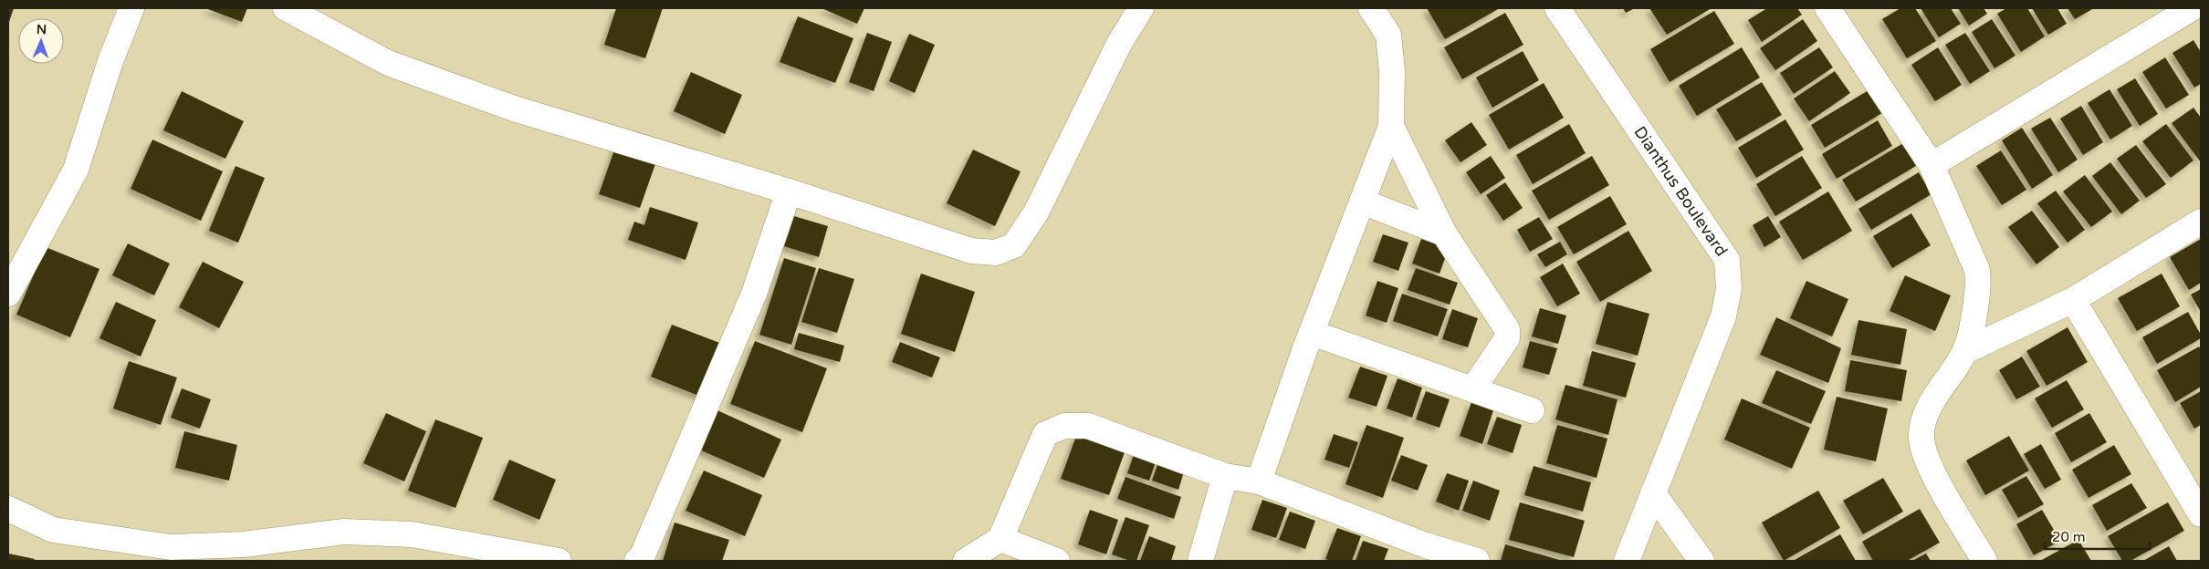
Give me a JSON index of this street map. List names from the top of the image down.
{
  "streets": {
    "street": ["Dianthus Boulevard"]
  },
  "scale_bar": "20 m",
  "north": "top"
}
